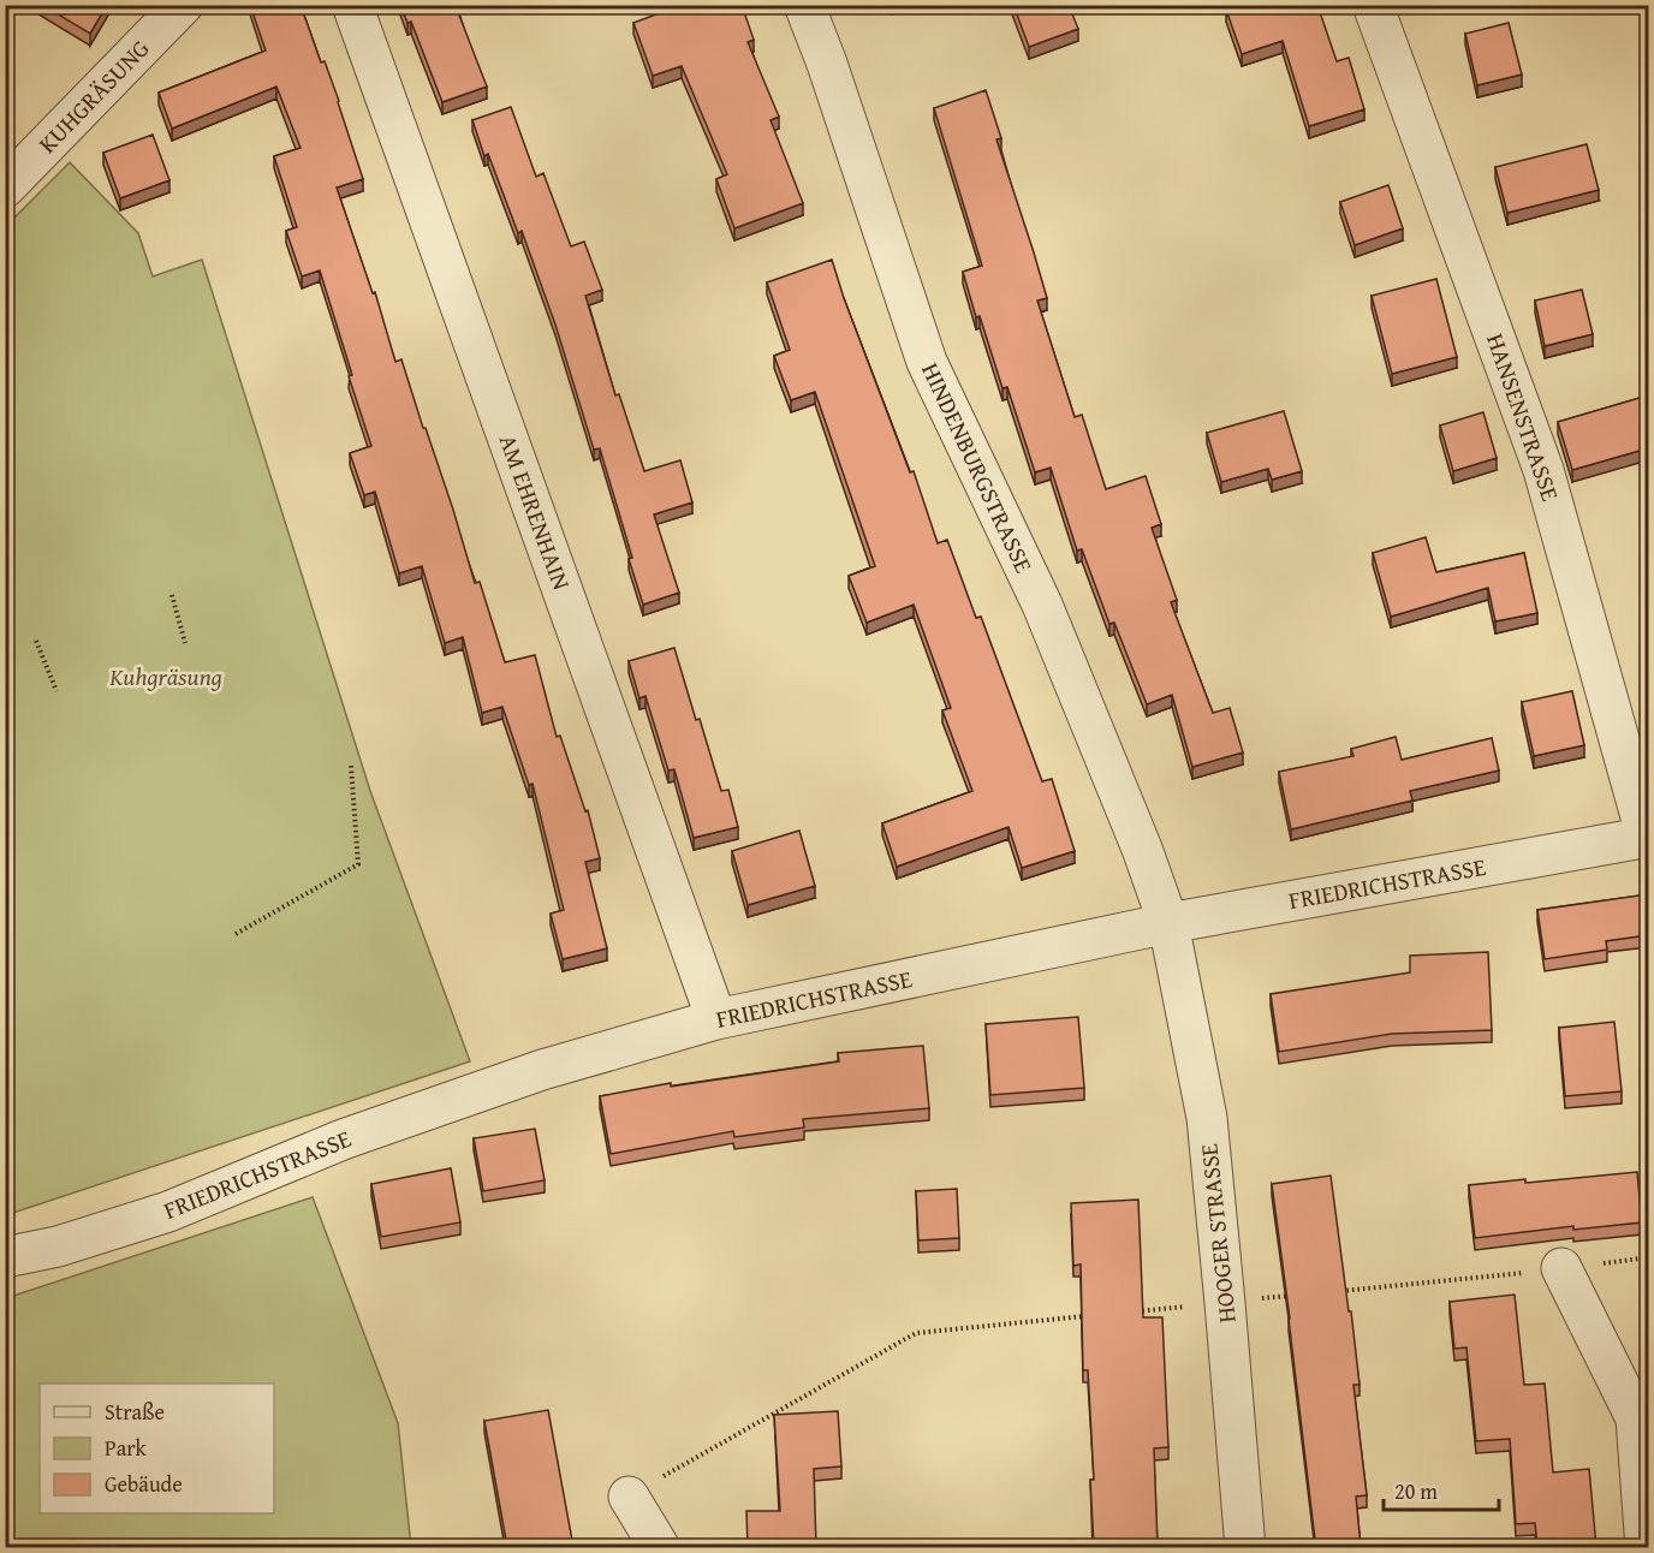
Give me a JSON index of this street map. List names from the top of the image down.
{
  "streets": {
    "street": [
      "KUHGRÄSUNG",
      "HANSENSTRASSE",
      "HINDENBURGSTRASSE",
      "AM EHRENHAIN",
      "FRIEDRICHSTRASSE",
      "HOOGER STRASSE"
    ]
  },
  "crossings": [
    ["HANSENSTRASSE", "FRIEDRICHSTRASSE"],
    ["HINDENBURGSTRASSE", "FRIEDRICHSTRASSE"],
    ["HINDENBURGSTRASSE", "HOOGER STRASSE"],
    ["AM EHRENHAIN", "FRIEDRICHSTRASSE"],
    ["FRIEDRICHSTRASSE", "HOOGER STRASSE"]
  ],
  "parks": ["Kuhgräsung"],
  "legend": ["Straße", "Park", "Gebäude"],
  "scale_bar": "20 m"
}
